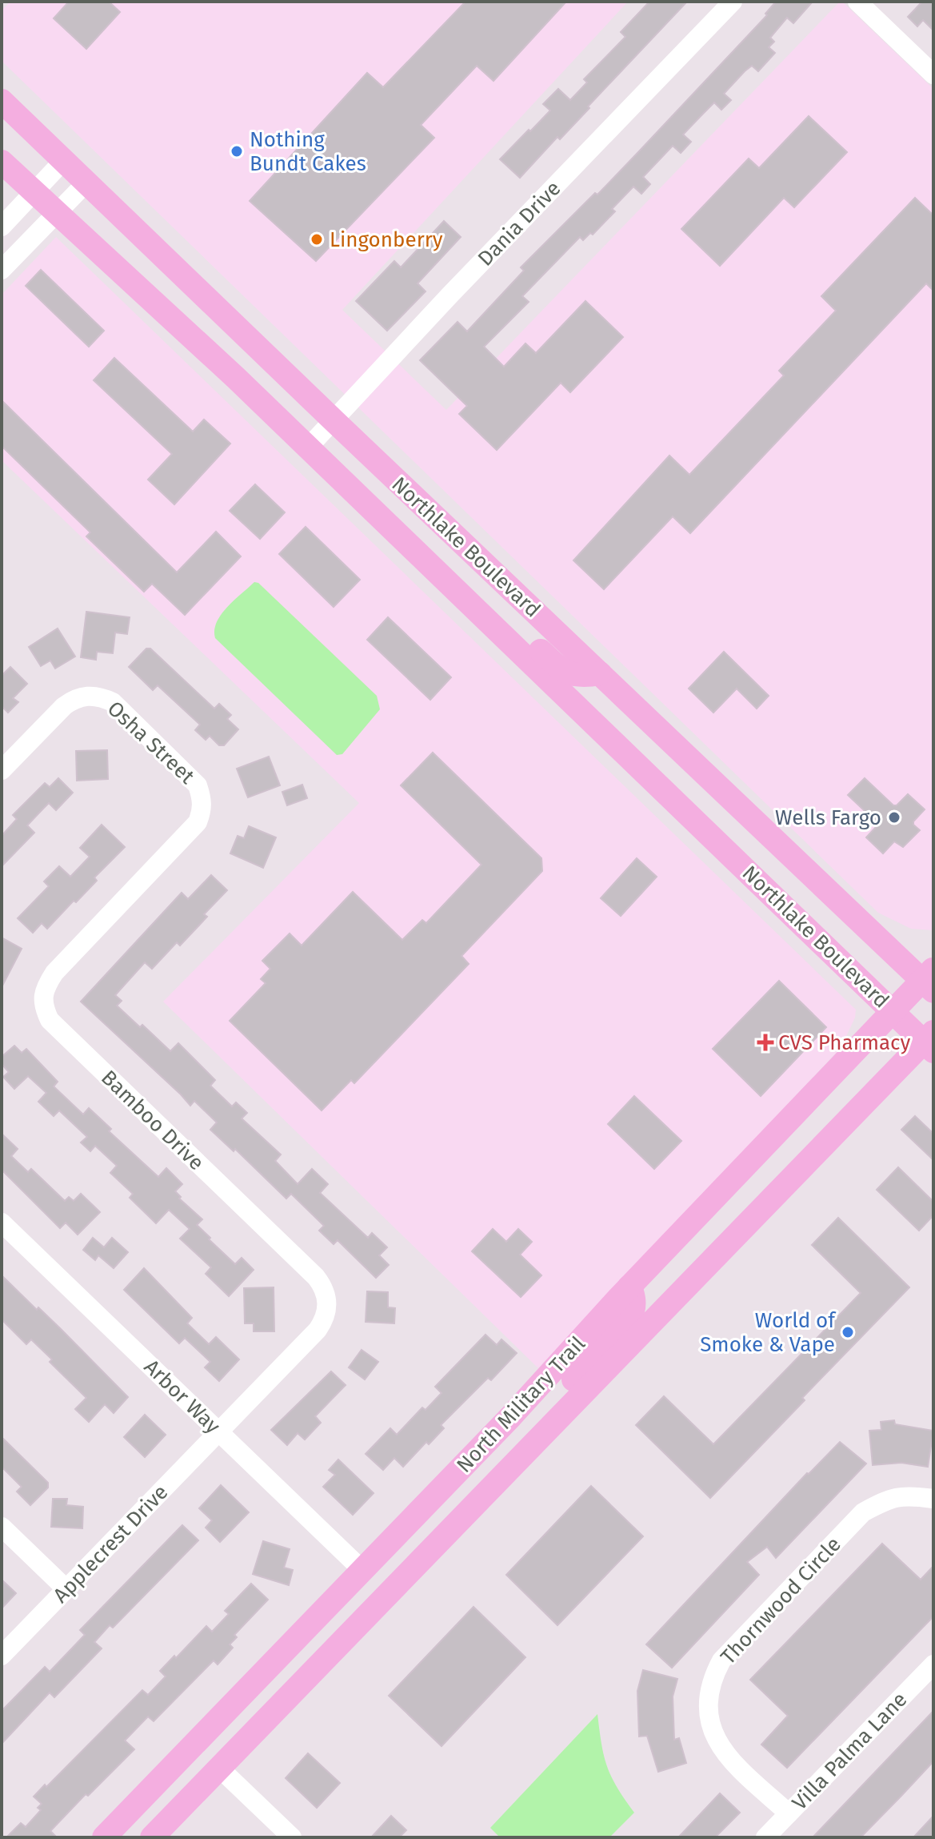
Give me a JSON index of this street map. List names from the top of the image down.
{
  "streets": {
    "main road": ["Northlake Boulevard", "North Military Trail"],
    "street": [
      "Dania Drive",
      "Osha Street",
      "Bamboo Drive",
      "Arbor Way",
      "Applecrest Drive",
      "Thornwood Circle",
      "Villa Palma Lane"
    ]
  },
  "crossings": [
    ["Dania Drive", "Northlake Boulevard"],
    ["Northlake Boulevard", "North Military Trail"],
    ["Osha Street", "Bamboo Drive"],
    ["Bamboo Drive", "Arbor Way"],
    ["Bamboo Drive", "Applecrest Drive"],
    ["Arbor Way", "North Military Trail"],
    ["Arbor Way", "Applecrest Drive"],
    ["Thornwood Circle", "Villa Palma Lane"]
  ],
  "places": {
    "other": [
      "Nothing Bundt Cakes",
      "Lingonberry",
      "Wells Fargo",
      "World of Smoke & Vape"
    ],
    "health": ["CVS Pharmacy"]
  }
}
